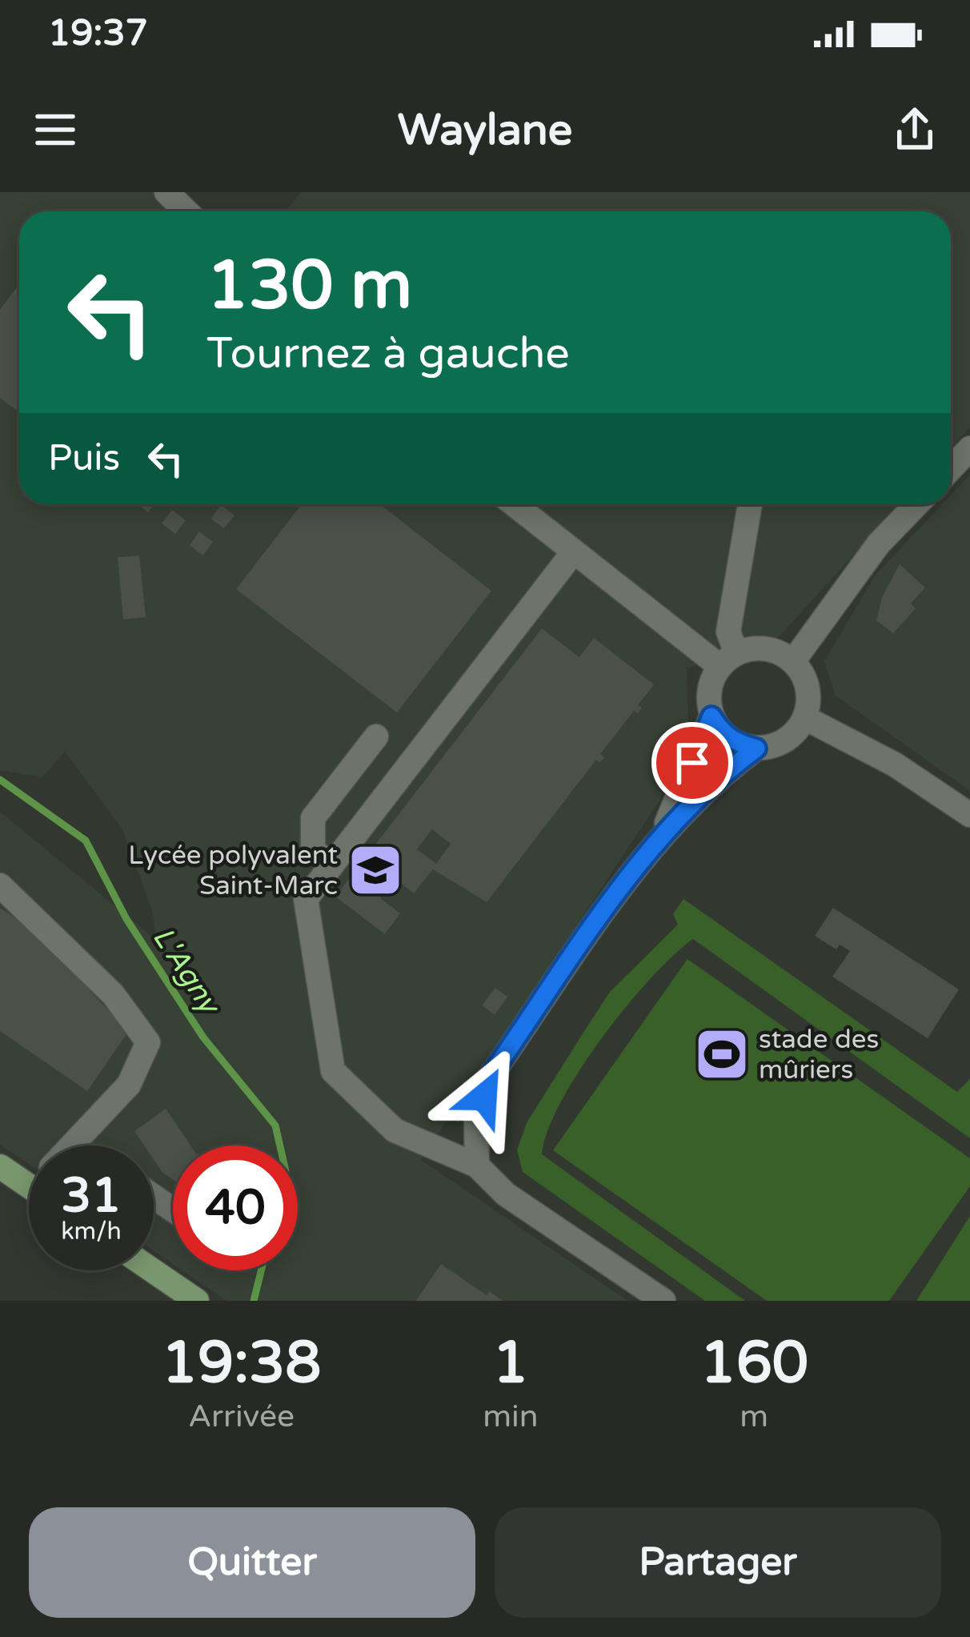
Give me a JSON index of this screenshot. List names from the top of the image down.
{
  "water": ["L'Agny"],
  "places": {
    "school or university": ["Lycée polyvalent Saint-Marc"],
    "sports": ["stade des mûriers"]
  },
  "page": {
    "status": "19:37",
    "header": "Waylane",
    "turn": ["130 m", "Tournez à gauche"],
    "then": "Puis",
    "speed": "31 km/h",
    "limit": "40",
    "eta": [
      "19:38",
      "Arrivée",
      "1",
      "min",
      "160",
      "m"
    ],
    "buttons": ["Quitter", "Partager"]
  }
}
